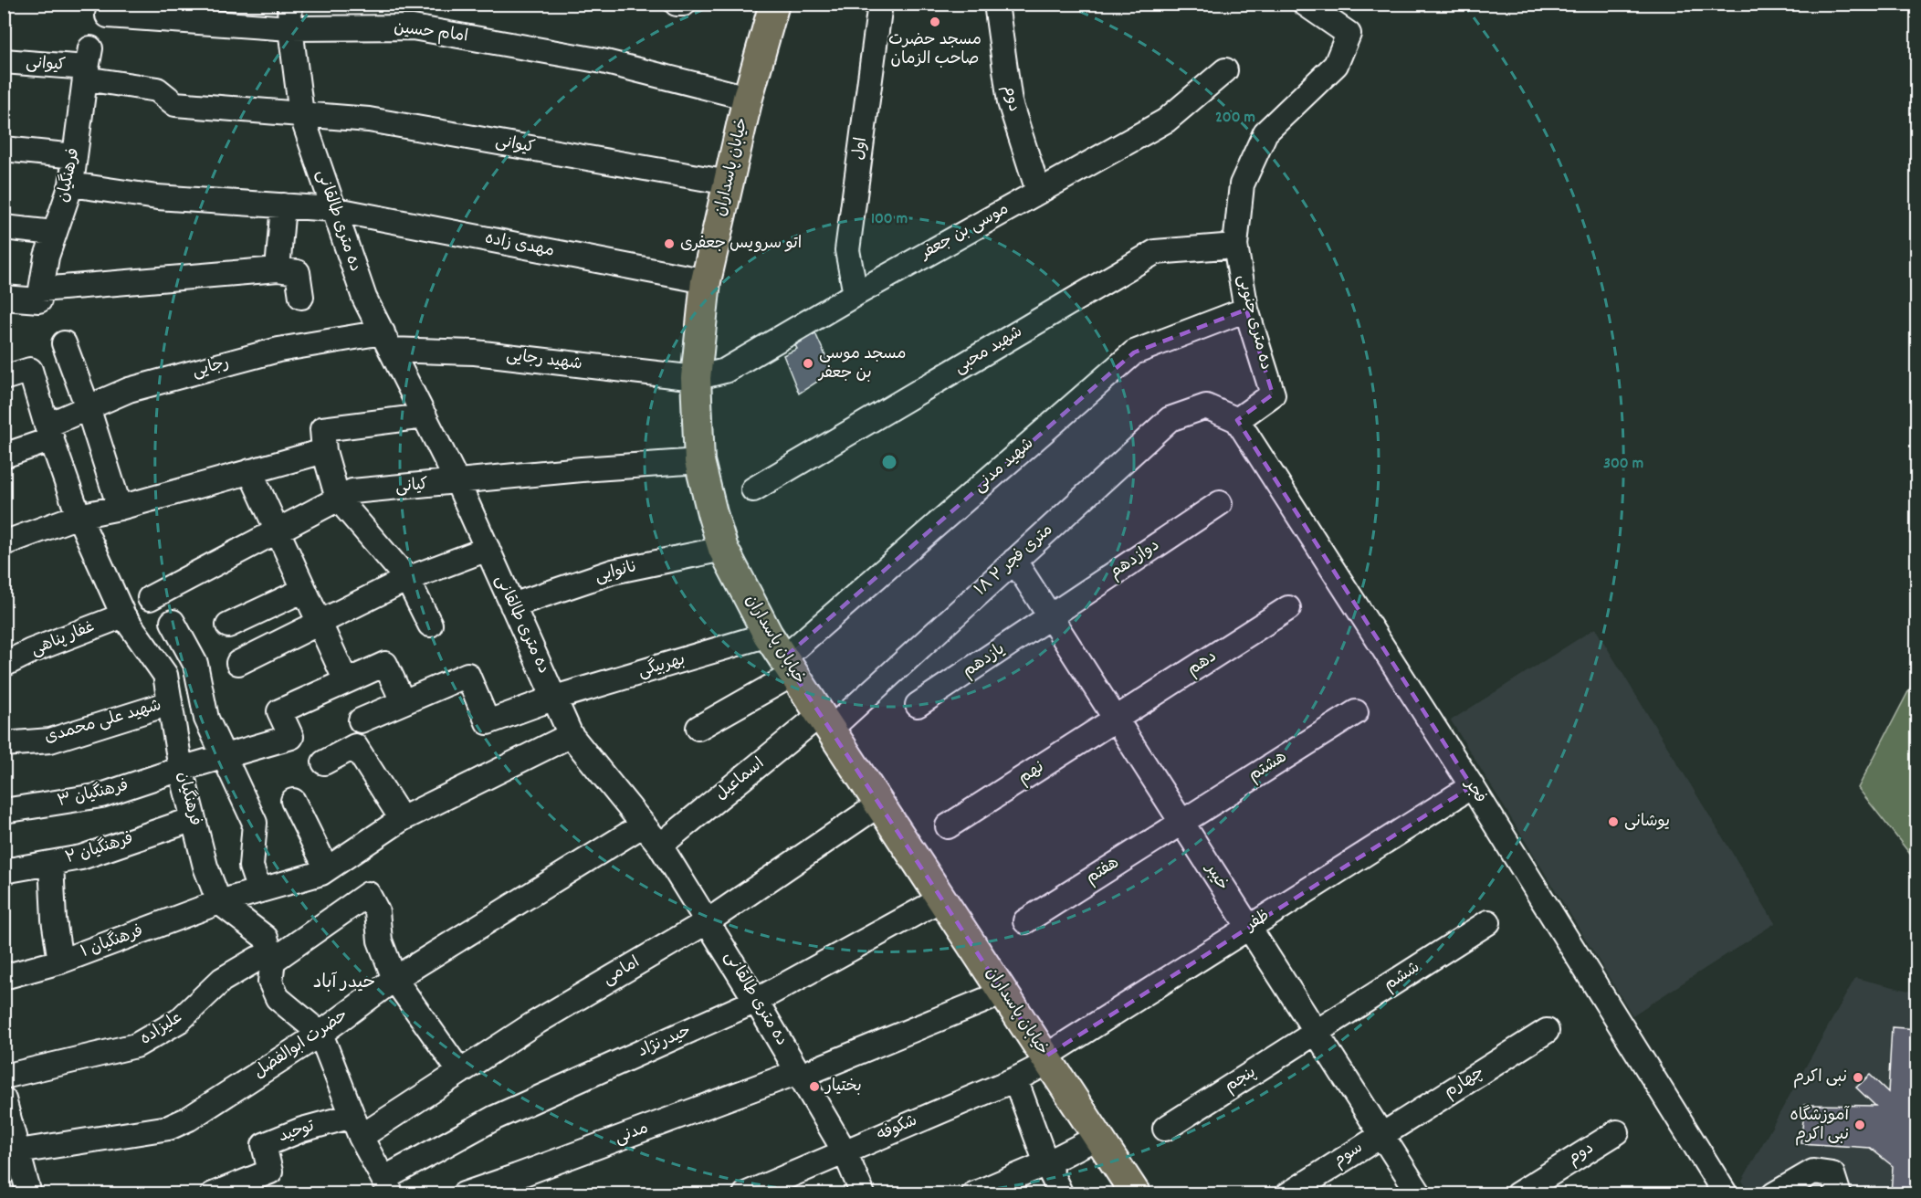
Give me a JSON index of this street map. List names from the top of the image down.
{
  "streets": {
    "main road": ["خیابان پاسداران"],
    "street": [
      "امام حسین",
      "کیوانی",
      "دوم",
      "اول",
      "فرهنگیان",
      "ده متری طالقانی",
      "موسی بن جعفر",
      "مهدی زاده",
      "ده متری جنوبی",
      "شهید محبی",
      "شهید رجایی",
      "رجایی",
      "شهید مدنی",
      "کیانی",
      "دوازدهم",
      "۱۸ متری فجر ۲",
      "نانوایی",
      "غفار پناهی",
      "یازدهم",
      "دهم",
      "بهربیگی",
      "شهید علی محمدی",
      "هشتم",
      "نهم",
      "اسماعیل",
      "فجر",
      "فرهنگیان ۳",
      "فرهنگیان ۲",
      "هفتم",
      "خیبر",
      "ظفر",
      "فرهنگیان ۱",
      "امامی",
      "ششم",
      "علیزاده",
      "حیدرنژاد",
      "حضرت ابوالفضل",
      "پنجم",
      "چهارم",
      "شکوفه",
      "توحید",
      "مدنی",
      "سوم"
    ]
  },
  "crossings": [
    ["امام حسین", "خیابان پاسداران"],
    ["امام حسین", "ده متری طالقانی"],
    ["کیوانی", "خیابان پاسداران"],
    ["کیوانی", "فرهنگیان"],
    ["کیوانی", "ده متری طالقانی"],
    ["دوم", "موسی بن جعفر"],
    ["اول", "موسی بن جعفر"],
    ["خیابان پاسداران", "موسی بن جعفر"],
    ["خیابان پاسداران", "مهدی زاده"],
    ["خیابان پاسداران", "شهید رجایی"],
    ["خیابان پاسداران", "شهید مدنی"],
    ["خیابان پاسداران", "کیانی"],
    ["خیابان پاسداران", "۱۸ متری فجر ۲"],
    ["خیابان پاسداران", "نانوایی"],
    ["خیابان پاسداران", "بهربیگی"],
    ["خیابان پاسداران", "اسماعیل"],
    ["خیابان پاسداران", "ظفر"],
    ["خیابان پاسداران", "امامی"],
    ["خیابان پاسداران", "حیدرنژاد"],
    ["خیابان پاسداران", "شکوفه"],
    ["خیابان پاسداران", "مدنی"],
    ["فرهنگیان", "مهدی زاده"],
    ["فرهنگیان", "رجایی"],
    ["فرهنگیان", "غفار پناهی"],
    ["فرهنگیان", "شهید علی محمدی"],
    ["فرهنگیان", "فرهنگیان ۳"],
    ["فرهنگیان", "فرهنگیان ۲"],
    ["فرهنگیان", "فرهنگیان ۱"],
    ["ده متری طالقانی", "مهدی زاده"],
    ["ده متری طالقانی", "شهید رجایی"],
    ["ده متری طالقانی", "رجایی"],
    ["ده متری طالقانی", "کیانی"],
    ["ده متری طالقانی", "نانوایی"],
    ["ده متری طالقانی", "بهربیگی"],
    ["ده متری طالقانی", "اسماعیل"],
    ["ده متری طالقانی", "فرهنگیان ۱"],
    ["ده متری طالقانی", "امامی"],
    ["ده متری طالقانی", "حیدرنژاد"],
    ["ده متری طالقانی", "حضرت ابوالفضل"],
    ["ده متری طالقانی", "شکوفه"],
    ["ده متری طالقانی", "مدنی"],
    ["موسی بن جعفر", "شهید رجایی"],
    ["ده متری جنوبی", "شهید محبی"],
    ["ده متری جنوبی", "شهید مدنی"],
    ["ده متری جنوبی", "۱۸ متری فجر ۲"],
    ["ده متری جنوبی", "فجر"],
    ["شهید رجایی", "رجایی"],
    ["دوازدهم", "یازدهم"],
    ["دوازدهم", "خیبر"],
    ["۱۸ متری فجر ۲", "اسماعیل"],
    ["۱۸ متری فجر ۲", "فجر"],
    ["۱۸ متری فجر ۲", "خیبر"],
    ["یازدهم", "خیبر"],
    ["دهم", "نهم"],
    ["دهم", "خیبر"],
    ["هشتم", "هفتم"],
    ["هشتم", "خیبر"],
    ["نهم", "خیبر"],
    ["فجر", "ظفر"],
    ["هفتم", "خیبر"],
    ["خیبر", "ظفر"],
    ["خیبر", "ششم"],
    ["خیبر", "پنجم"],
    ["خیبر", "چهارم"],
    ["خیبر", "سوم"],
    ["ظفر", "شکوفه"],
    ["امامی", "توحید"],
    ["ششم", "پنجم"],
    ["علیزاده", "حضرت ابوالفضل"],
    ["چهارم", "سوم"]
  ],
  "districts": ["حیدر آباد"],
  "places": [
    "مسجد حضرت صاحب الزمان",
    "اتو سرویس جعفری",
    "مسجد موسی بن جعفر",
    "یوشانی",
    "نبی اکرم",
    "بختیار",
    "آموزشگاه نبی اکرم"
  ],
  "rings": ["200 m", "100 m", "300 m"]
}
